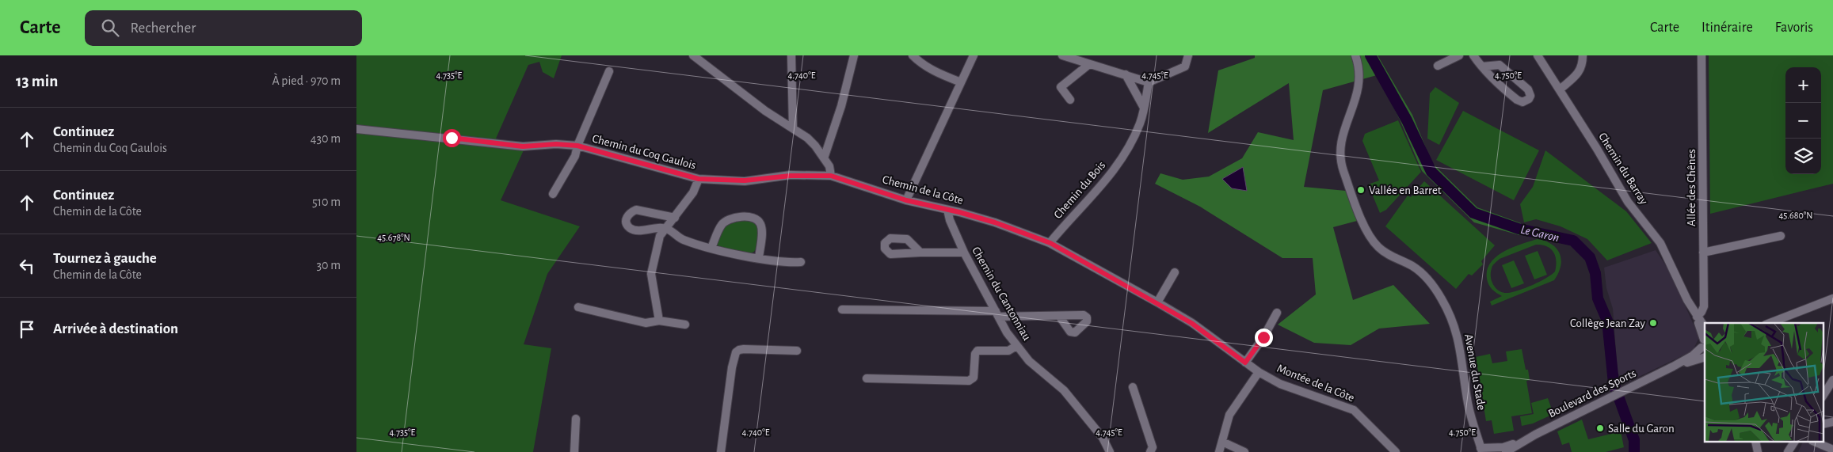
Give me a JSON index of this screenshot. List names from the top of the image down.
{
  "streets": {
    "street": [
      "Chemin du Coq Gaulois",
      "Chemin du Barray",
      "Allée des Chênes",
      "Chemin de la Côte",
      "Chemin du Bois",
      "Chemin du Cantonniau",
      "Avenue du Stade",
      "Montée de la Côte",
      "Boulevard des Sports"
    ]
  },
  "crossings": [
    ["Chemin du Coq Gaulois", "Chemin de la Côte"],
    ["Chemin du Barray", "Allée des Chênes"],
    ["Chemin du Barray", "Boulevard des Sports"],
    ["Chemin de la Côte", "Chemin du Bois"],
    ["Chemin de la Côte", "Chemin du Cantonniau"],
    ["Chemin de la Côte", "Montée de la Côte"],
    ["Avenue du Stade", "Boulevard des Sports"]
  ],
  "water": ["Le Garon"],
  "places": ["Vallée en Barret", "Collège Jean Zay", "Salle du Garon"],
  "page": {
    "header": "Carte",
    "search": "Rechercher",
    "nav": ["Carte", "Itinéraire", "Favoris"],
    "heading": ["13 min", "À pied · 970 m"],
    "map_buttons": ["+", "−"],
    "list": [
      ["Continuez", "Chemin du Coq Gaulois", "430 m"],
      ["Continuez", "Chemin de la Côte", "510 m"],
      ["Tournez à gauche", "Chemin de la Côte", "30 m"],
      "Arrivée à destination"
    ]
  },
  "coordinates": [
    "4.735°E",
    "4.740°E",
    "4.745°E",
    "4.750°E",
    "45.680°N",
    "45.678°N"
  ]
}
